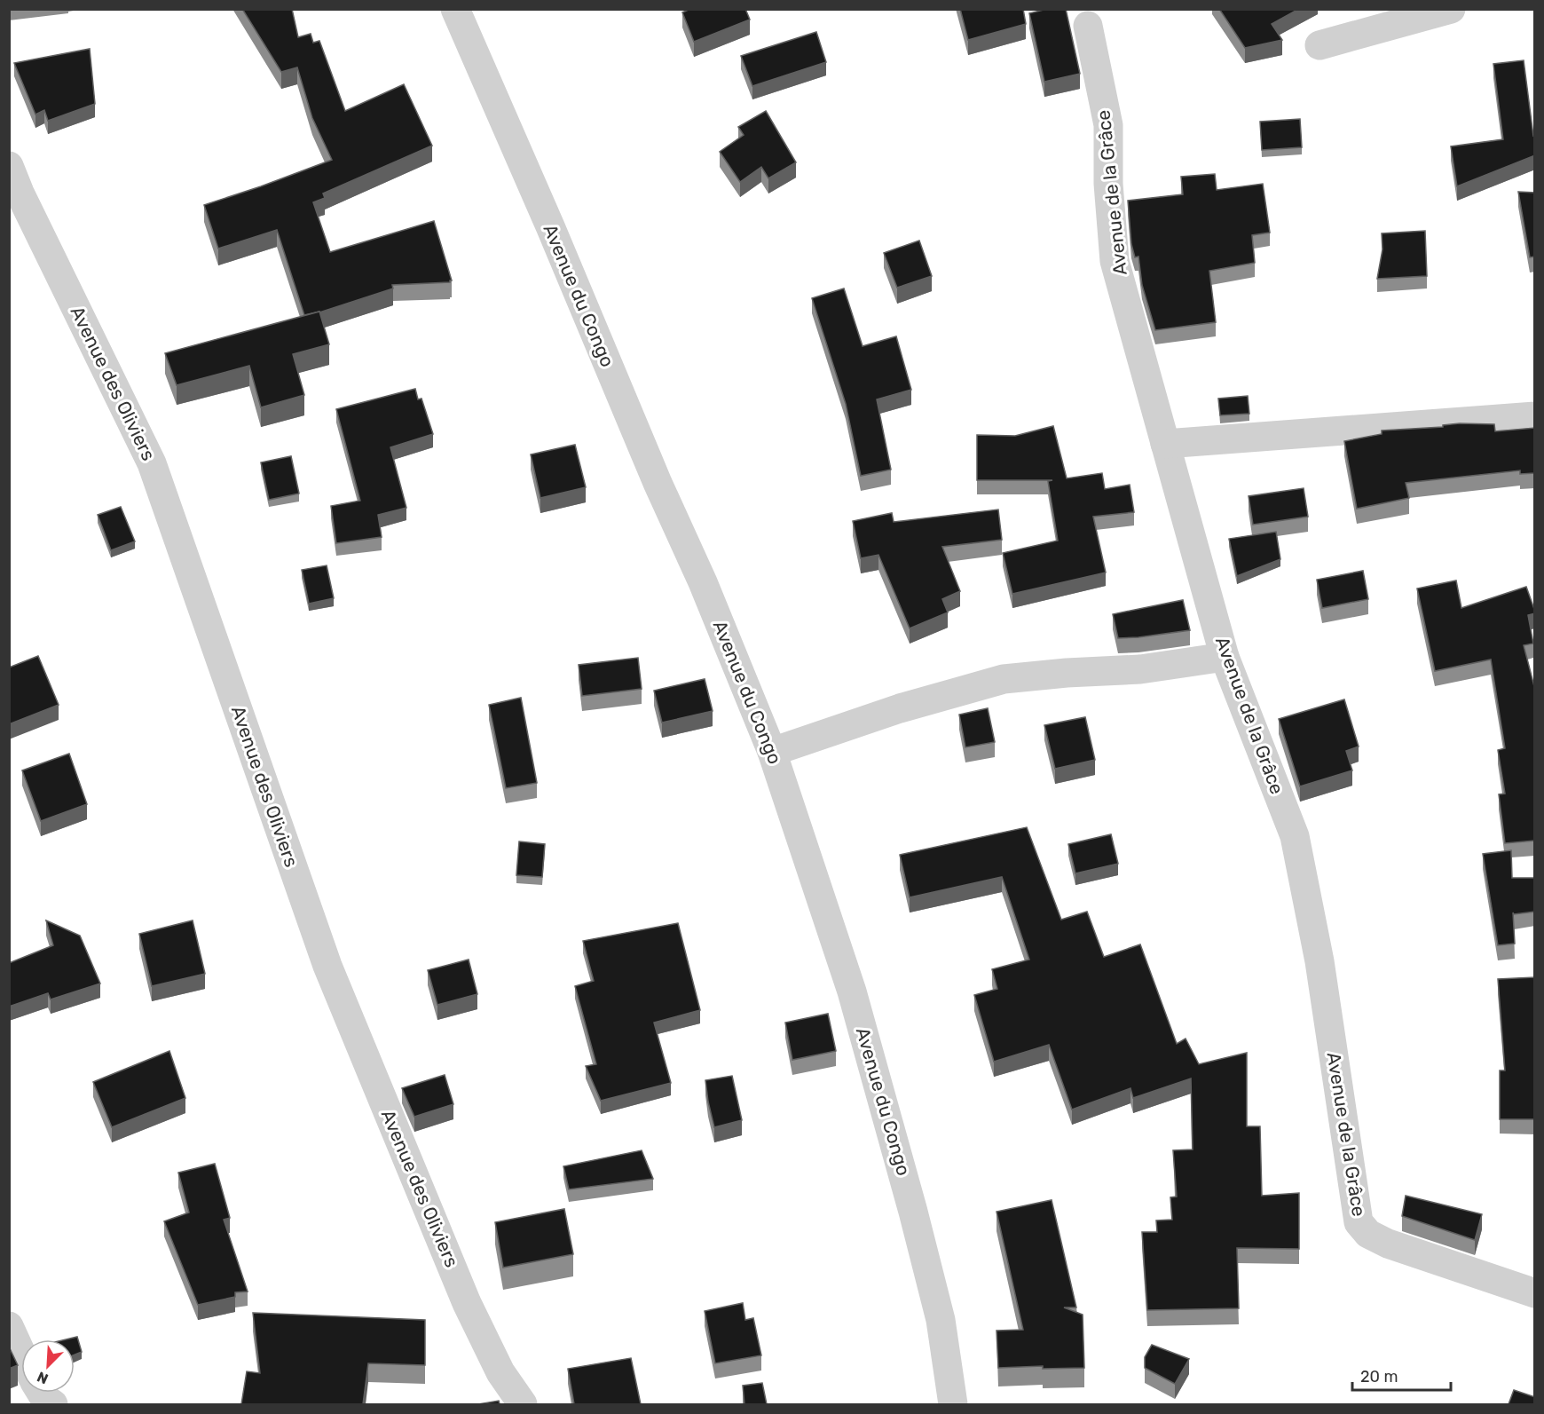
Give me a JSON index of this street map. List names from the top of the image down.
{
  "streets": {
    "street": ["Avenue de la Grâce", "Avenue du Congo", "Avenue des Oliviers"]
  },
  "scale_bar": "20 m",
  "north": "bottom left"
}
